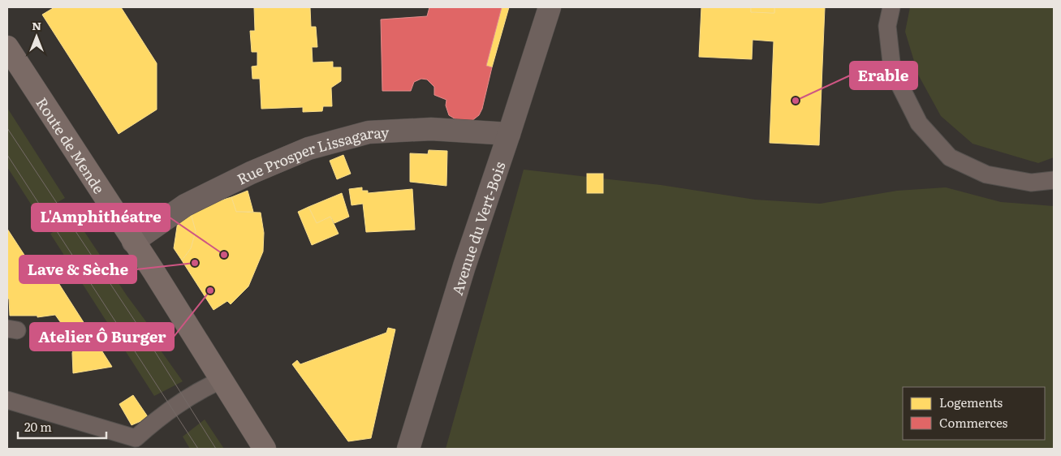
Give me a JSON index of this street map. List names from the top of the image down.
{
  "streets": {
    "main road": ["Route de Mende"],
    "street": ["Rue Prosper Lissagaray", "Avenue du Vert-Bois"]
  },
  "crossings": [
    ["Route de Mende", "Rue Prosper Lissagaray"],
    ["Rue Prosper Lissagaray", "Avenue du Vert-Bois"]
  ],
  "places": [
    "Erable",
    "L'Amphithéatre",
    "Lave & Sèche",
    "Atelier Ô Burger"
  ],
  "legend": ["Logements", "Commerces"],
  "scale_bar": "20 m",
  "north": "top"
}
